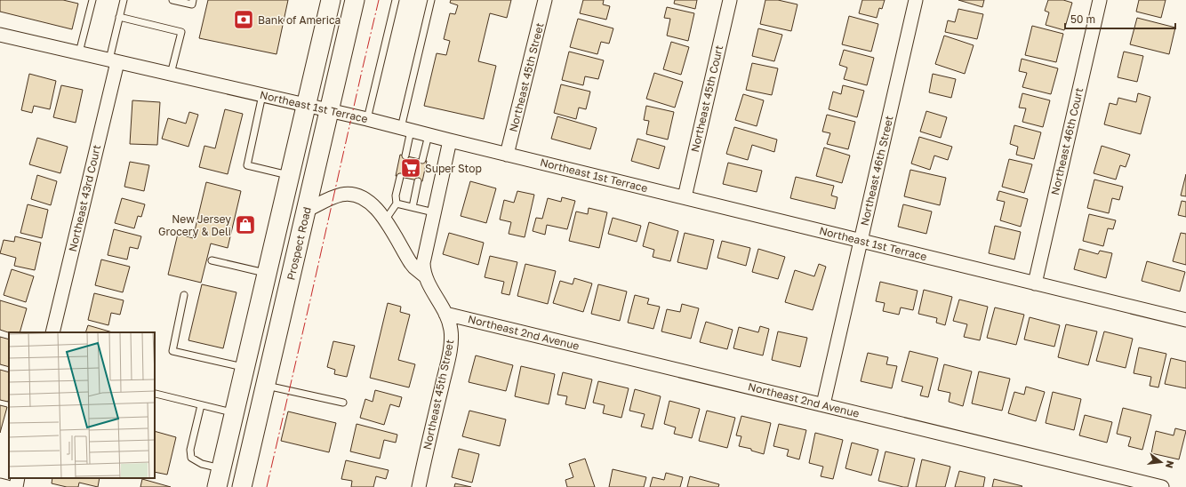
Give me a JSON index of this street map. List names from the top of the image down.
{
  "streets": {
    "main road": ["Prospect Road"],
    "street": [
      "Northeast 45th Street",
      "Northeast 45th Court",
      "Northeast 1st Terrace",
      "Northeast 46th Court",
      "Northeast 46th Street",
      "Northeast 43rd Court",
      "Northeast 2nd Avenue"
    ]
  },
  "crossings": [
    ["Northeast 45th Street", "Northeast 1st Terrace"],
    ["Northeast 45th Street", "Northeast 2nd Avenue"],
    ["Northeast 45th Court", "Northeast 1st Terrace"],
    ["Northeast 1st Terrace", "Northeast 46th Court"],
    ["Northeast 1st Terrace", "Northeast 46th Street"],
    ["Northeast 1st Terrace", "Northeast 43rd Court"],
    ["Northeast 1st Terrace", "Prospect Road"],
    ["Northeast 46th Street", "Northeast 2nd Avenue"]
  ],
  "places": {
    "bank": ["Bank of America"],
    "supermarket": ["Super Stop"],
    "shop": ["New Jersey Grocery & Deli"]
  },
  "scale_bar": "50 m",
  "north": "right"
}
